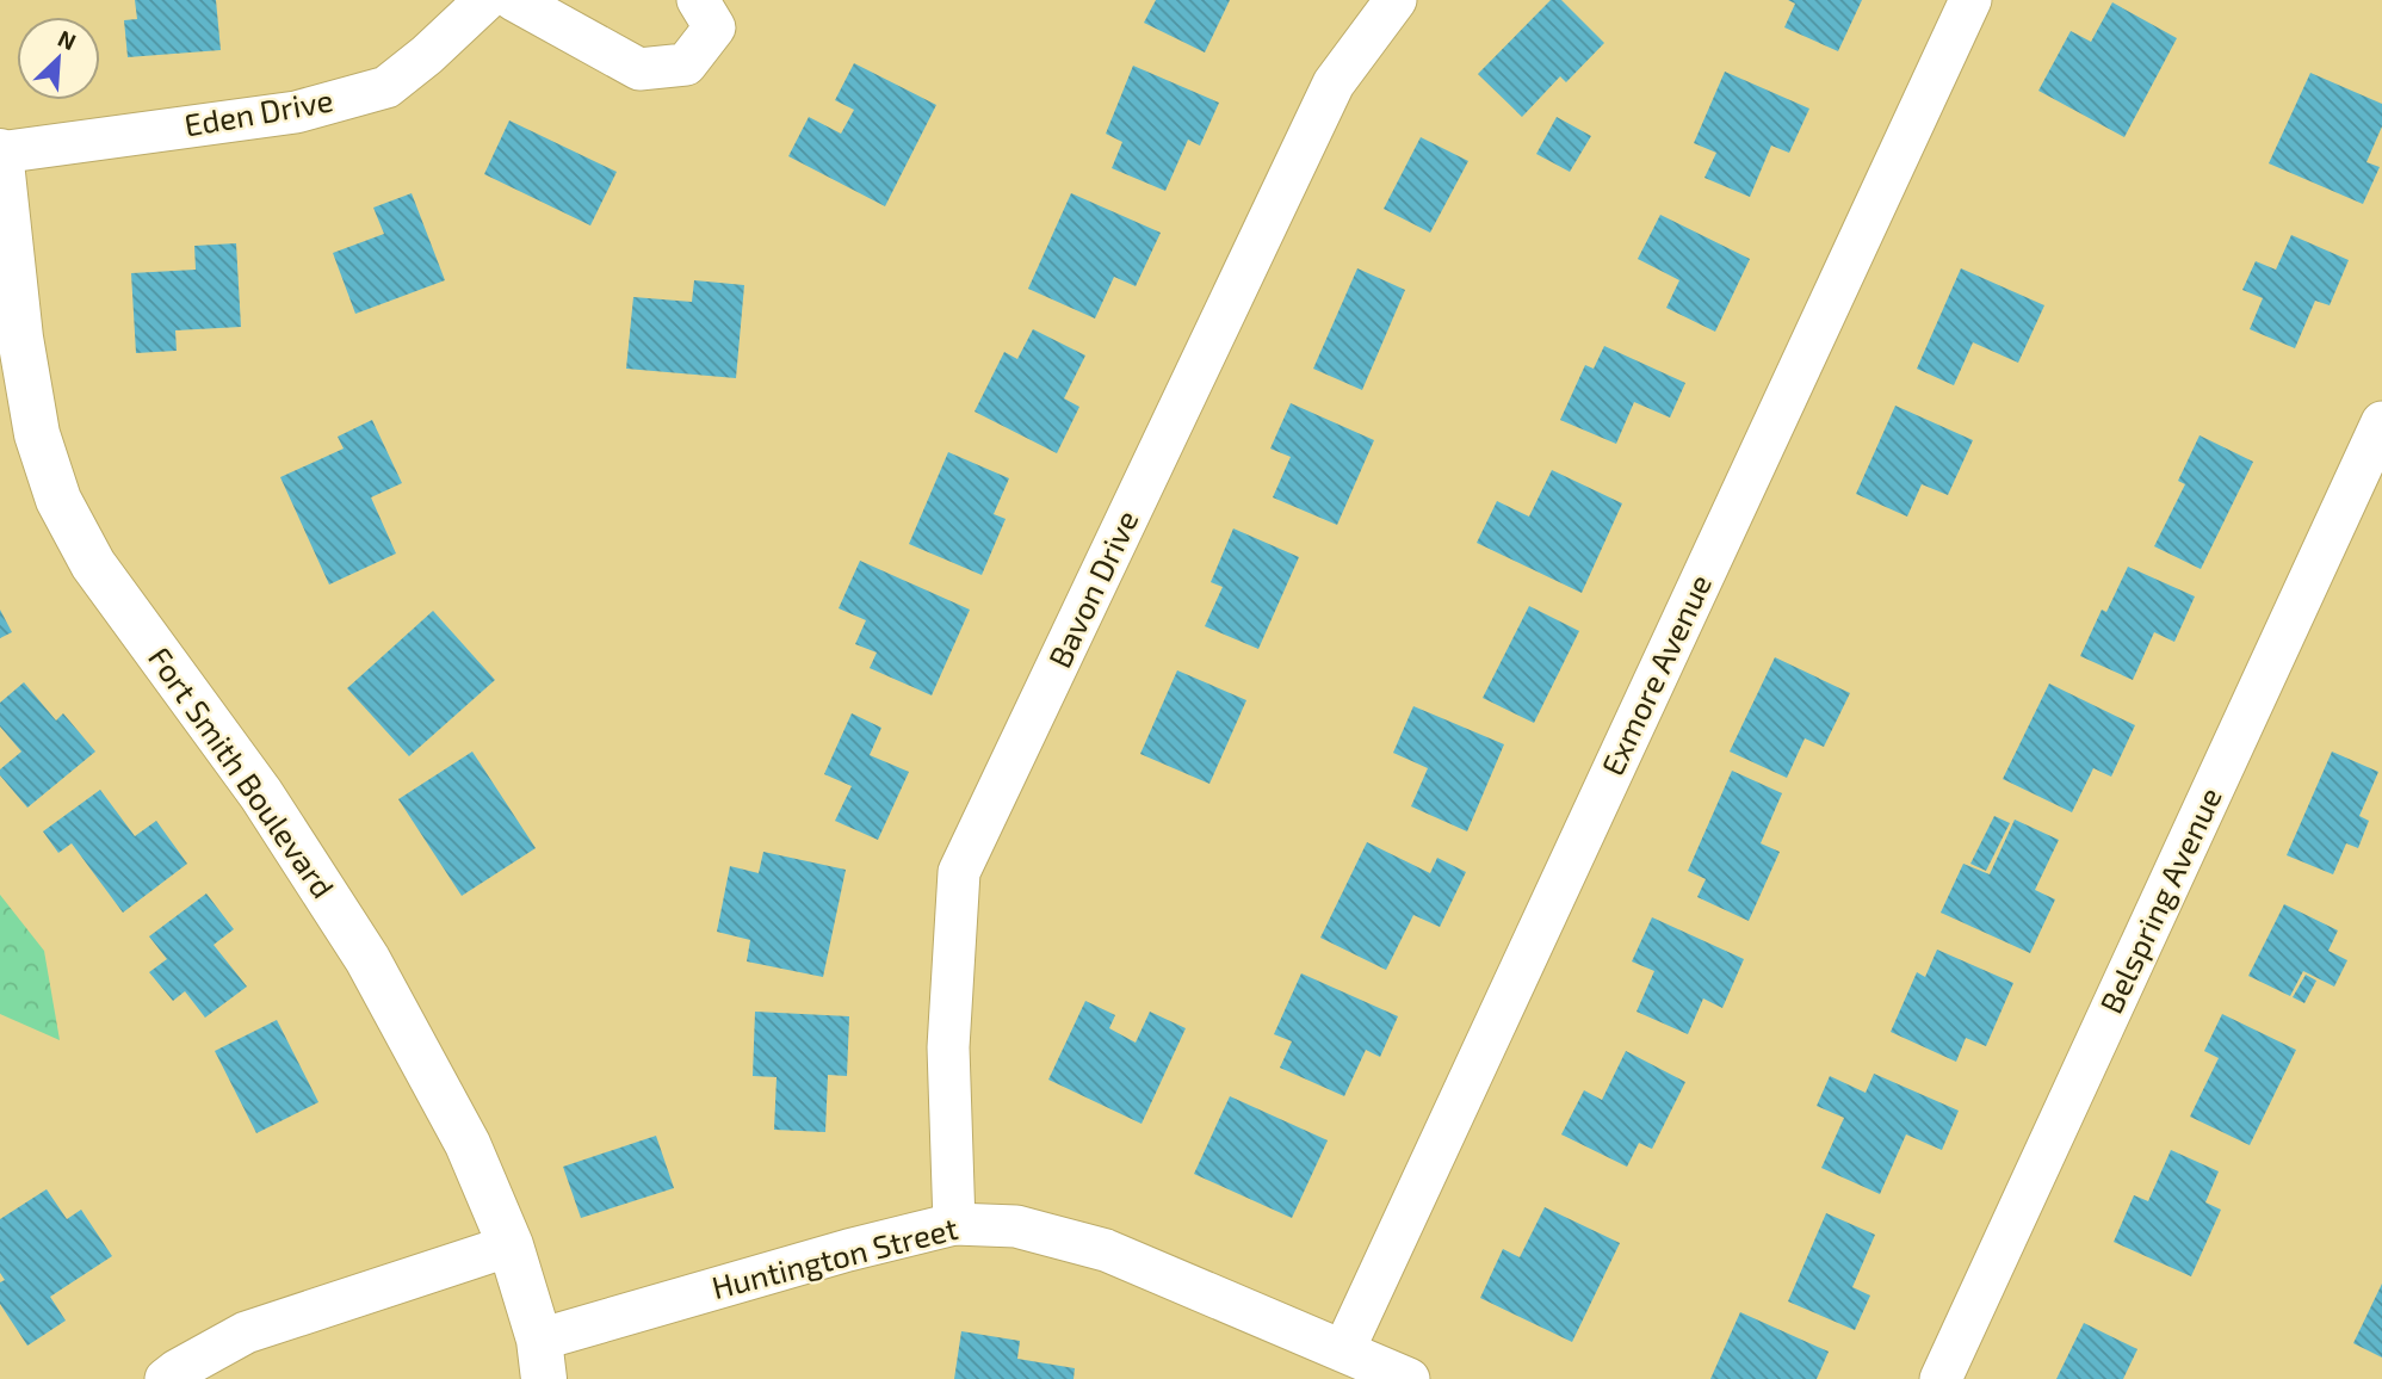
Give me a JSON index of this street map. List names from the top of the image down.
{
  "streets": {
    "street": [
      "Eden Drive",
      "Bavon Drive",
      "Exmore Avenue",
      "Fort Smith Boulevard",
      "Belspring Avenue",
      "Huntington Street"
    ]
  },
  "crossings": [
    ["Eden Drive", "Fort Smith Boulevard"],
    ["Bavon Drive", "Huntington Street"],
    ["Exmore Avenue", "Huntington Street"],
    ["Fort Smith Boulevard", "Huntington Street"]
  ],
  "north": "top right"
}
